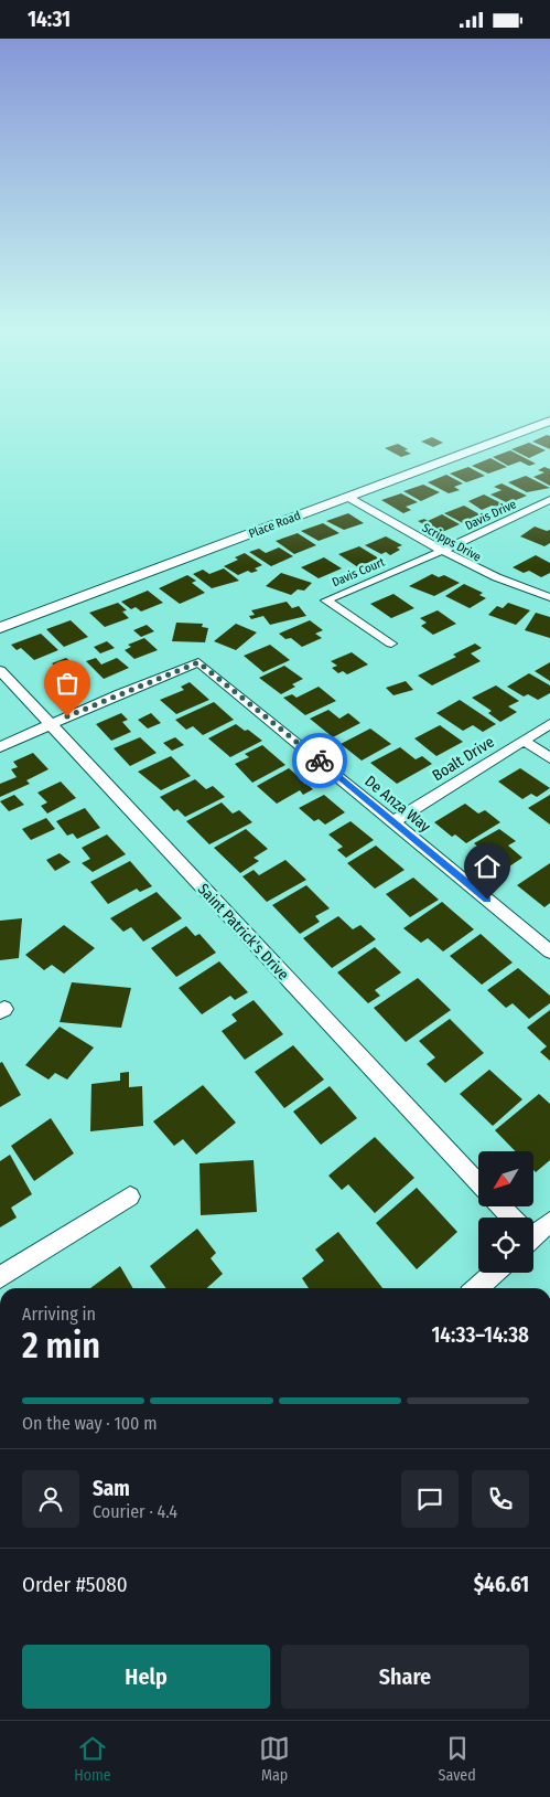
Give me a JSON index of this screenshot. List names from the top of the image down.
{
  "streets": {
    "street": [
      "Davis Drive",
      "Place Road",
      "Scripps Drive",
      "Davis Court",
      "Boalt Drive",
      "De Anza Way",
      "Saint Patrick's Drive"
    ]
  },
  "crossings": [
    ["Davis Drive", "Scripps Drive"],
    ["Davis Drive", "Davis Court"],
    ["Place Road", "Scripps Drive"],
    ["Scripps Drive", "Davis Court"],
    ["Boalt Drive", "De Anza Way"],
    ["De Anza Way", "Saint Patrick's Drive"]
  ],
  "north": "bottom left",
  "page": {
    "status": "14:31",
    "heading": ["2 min", "Arriving in", "14:33–14:38"],
    "panel": [
      "Sam",
      "Courier · 4.4",
      "Order #5080",
      "$46.61"
    ],
    "bar": "On the way · 100 m",
    "buttons": ["Help", "Share"],
    "tabs": ["Home", "Map", "Saved"]
  }
}
